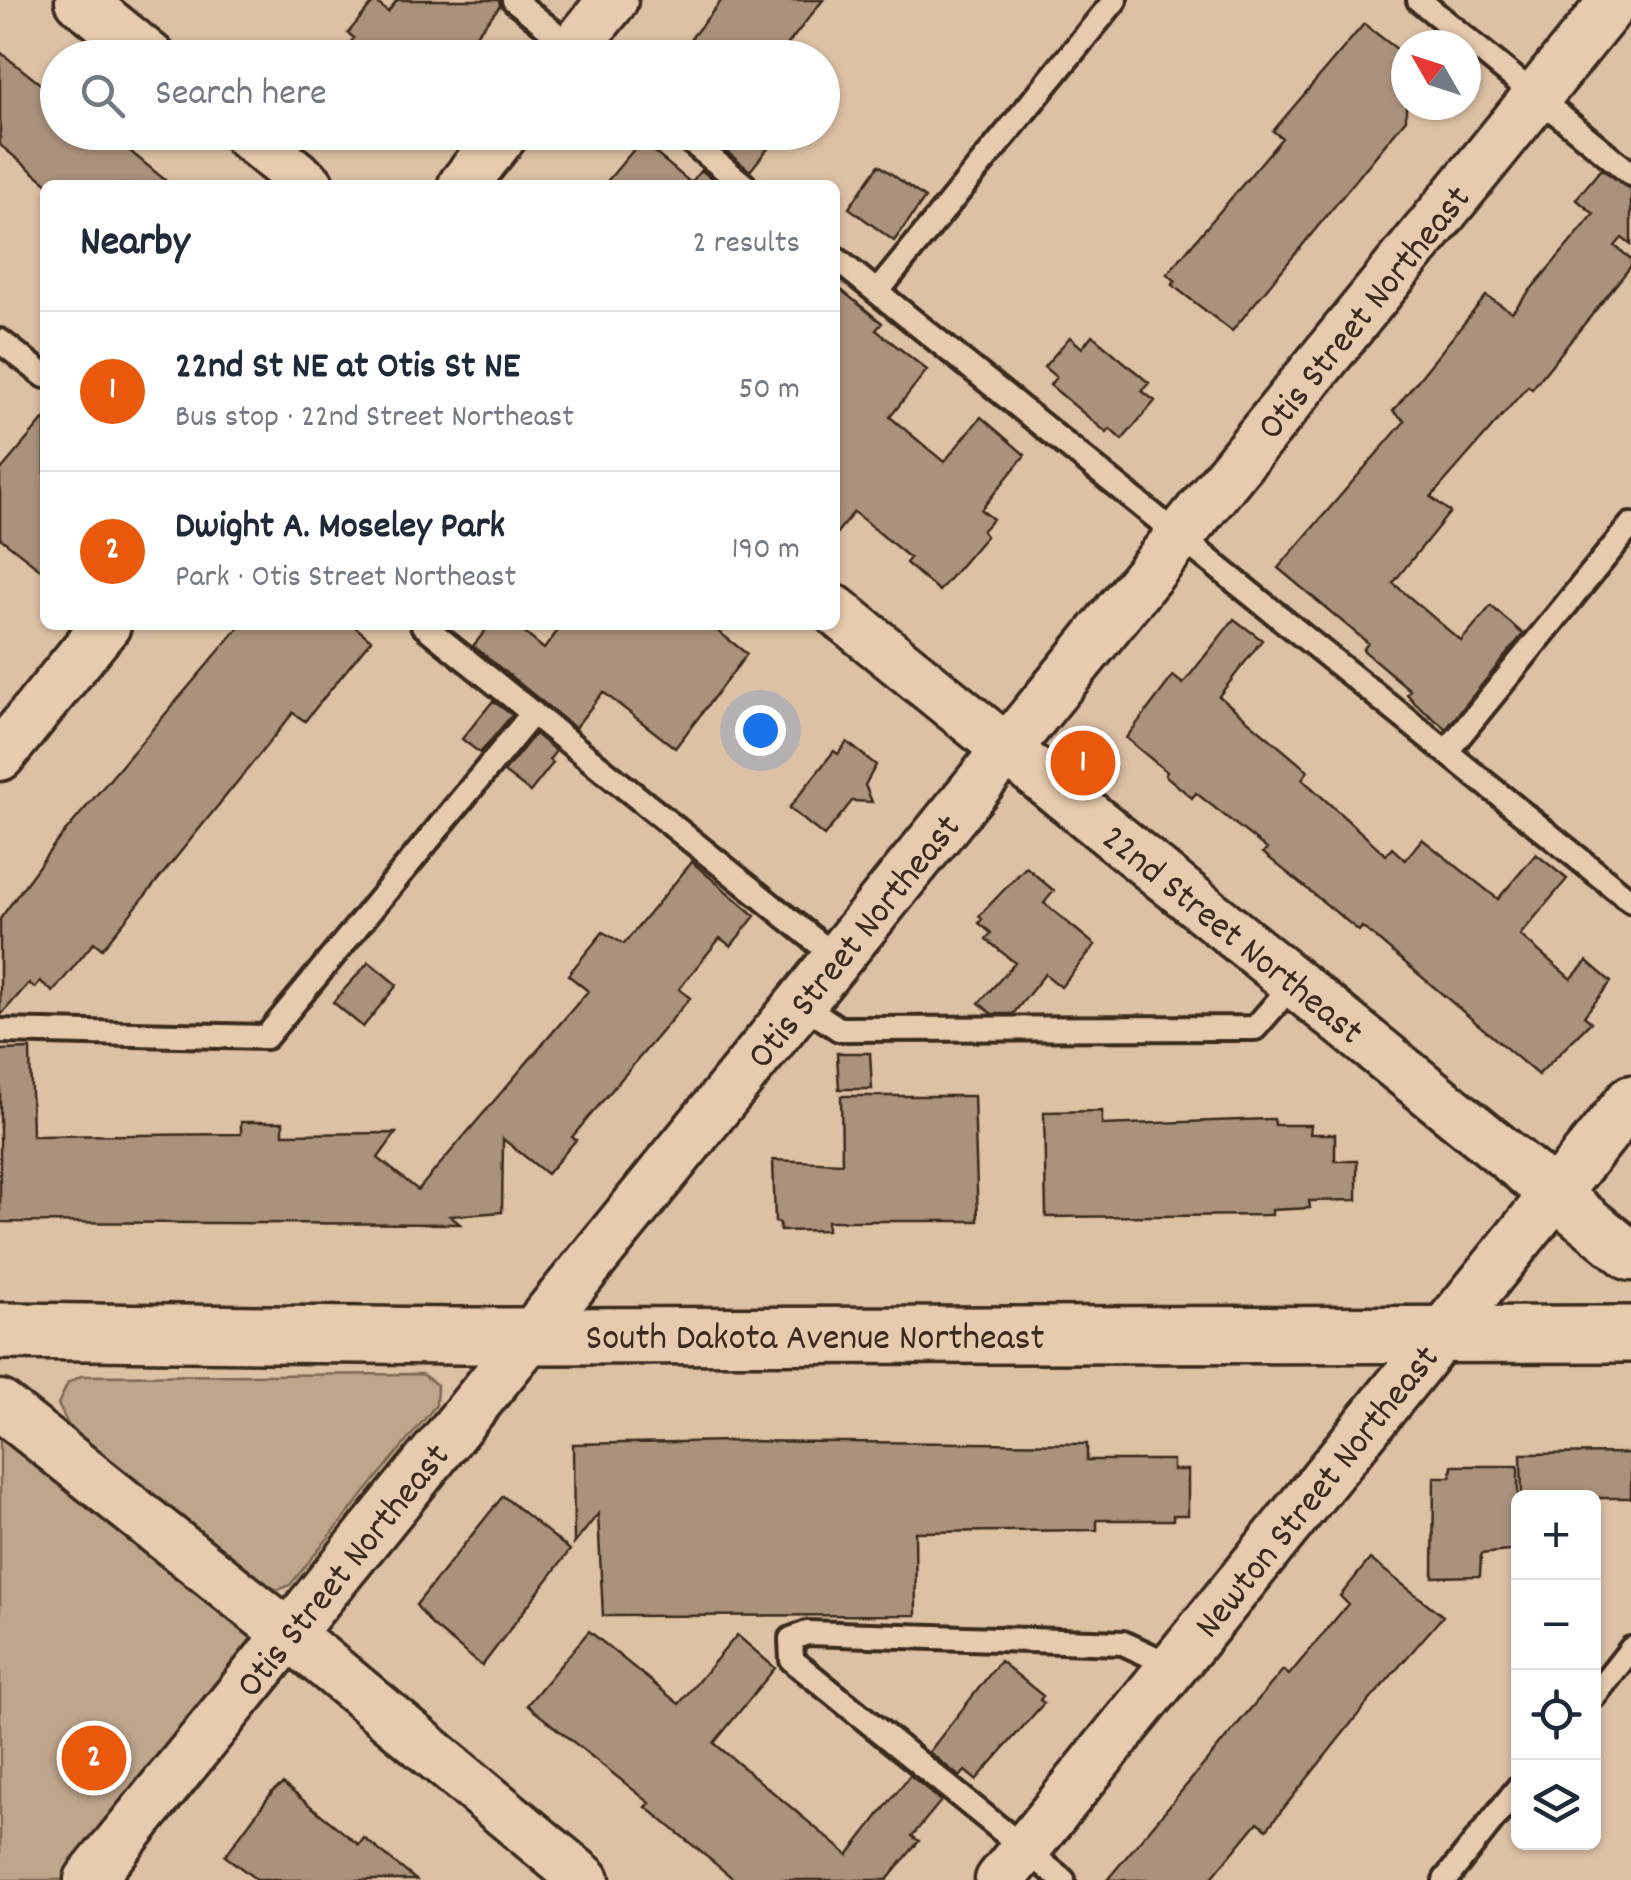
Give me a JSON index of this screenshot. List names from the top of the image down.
{
  "streets": {
    "main road": ["South Dakota Avenue Northeast"],
    "street": ["Otis Street Northeast", "22nd Street Northeast", "Newton Street Northeast"]
  },
  "crossings": [
    ["Otis Street Northeast", "22nd Street Northeast"],
    ["Otis Street Northeast", "South Dakota Avenue Northeast"],
    ["22nd Street Northeast", "Newton Street Northeast"],
    ["South Dakota Avenue Northeast", "Newton Street Northeast"]
  ],
  "north": "top left",
  "page": {
    "search": "Search here",
    "heading": ["Nearby", "2 results"],
    "list": [
      {
        "mark": "1",
        "name": "22nd St NE at Otis St NE",
        "note": "Bus stop · 22nd Street Northeast",
        "value": "50 m"
      },
      {
        "mark": "2",
        "name": "Dwight A. Moseley Park",
        "note": "Park · Otis Street Northeast",
        "value": "190 m"
      }
    ],
    "pins": ["1", "2"],
    "map_buttons": ["+", "−"]
  }
}
